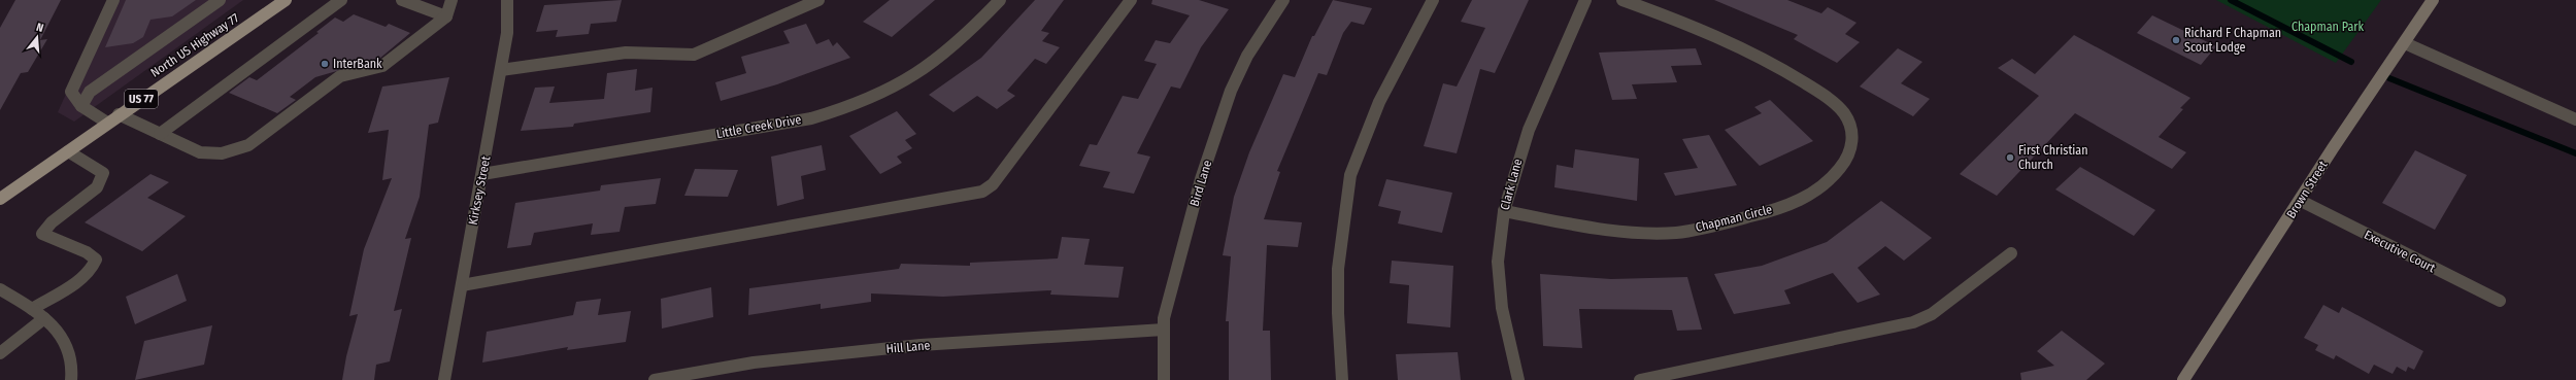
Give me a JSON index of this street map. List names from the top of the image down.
{
  "streets": {
    "main road": ["North US Highway 77", "US 77", "Brown Street"],
    "street": [
      "Little Creek Drive",
      "Bird Lane",
      "Clark Lane",
      "Kirksey Street",
      "Chapman Circle",
      "Executive Court",
      "Hill Lane"
    ]
  },
  "crossings": [
    ["Little Creek Drive", "Kirksey Street"],
    ["Bird Lane", "Hill Lane"],
    ["Clark Lane", "Chapman Circle"],
    ["Brown Street", "Executive Court"]
  ],
  "parks": ["Chapman Park"],
  "places": ["Richard F Chapman Scout Lodge", "InterBank", "First Christian Church"],
  "north": "top"
}
